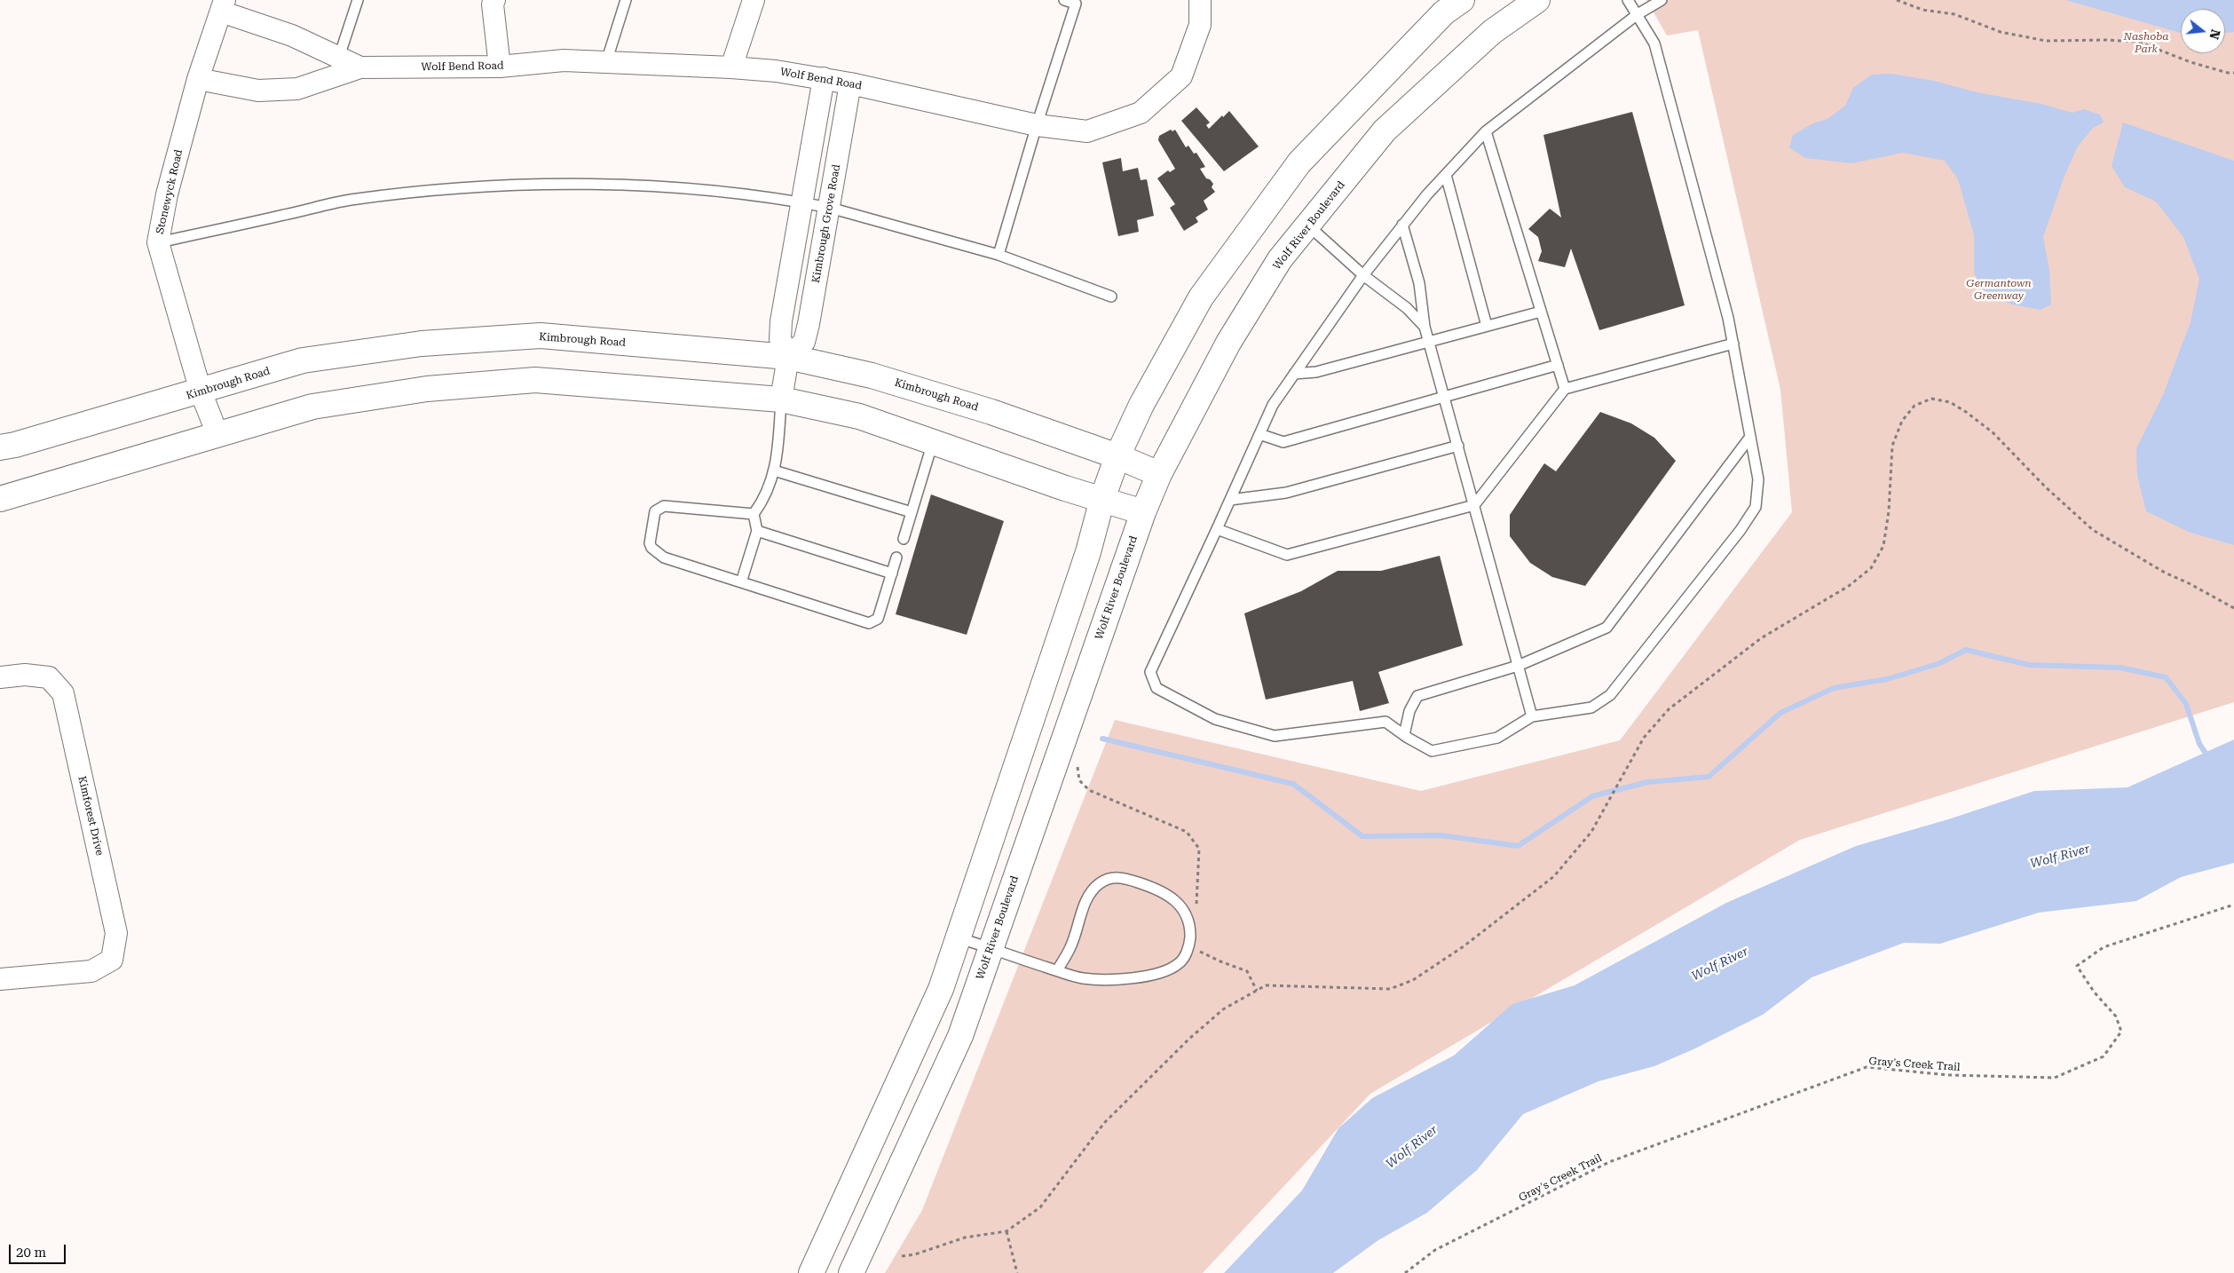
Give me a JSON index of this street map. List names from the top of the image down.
{
  "streets": {
    "main road": ["Wolf River Boulevard", "Kimbrough Road"],
    "street": [
      "Wolf Bend Road",
      "Stonewyck Road",
      "Kimbrough Grove Road",
      "Kimforest Drive"
    ],
    "path": ["Gray's Creek Trail"]
  },
  "crossings": [
    ["Wolf Bend Road", "Stonewyck Road"],
    ["Wolf Bend Road", "Kimbrough Grove Road"],
    ["Stonewyck Road", "Kimbrough Road"],
    ["Kimbrough Grove Road", "Kimbrough Road"],
    ["Wolf River Boulevard", "Kimbrough Road"]
  ],
  "water": ["Wolf River"],
  "parks": ["Nashoba Park", "Germantown Greenway"],
  "scale_bar": "20 m",
  "north": "right"
}
